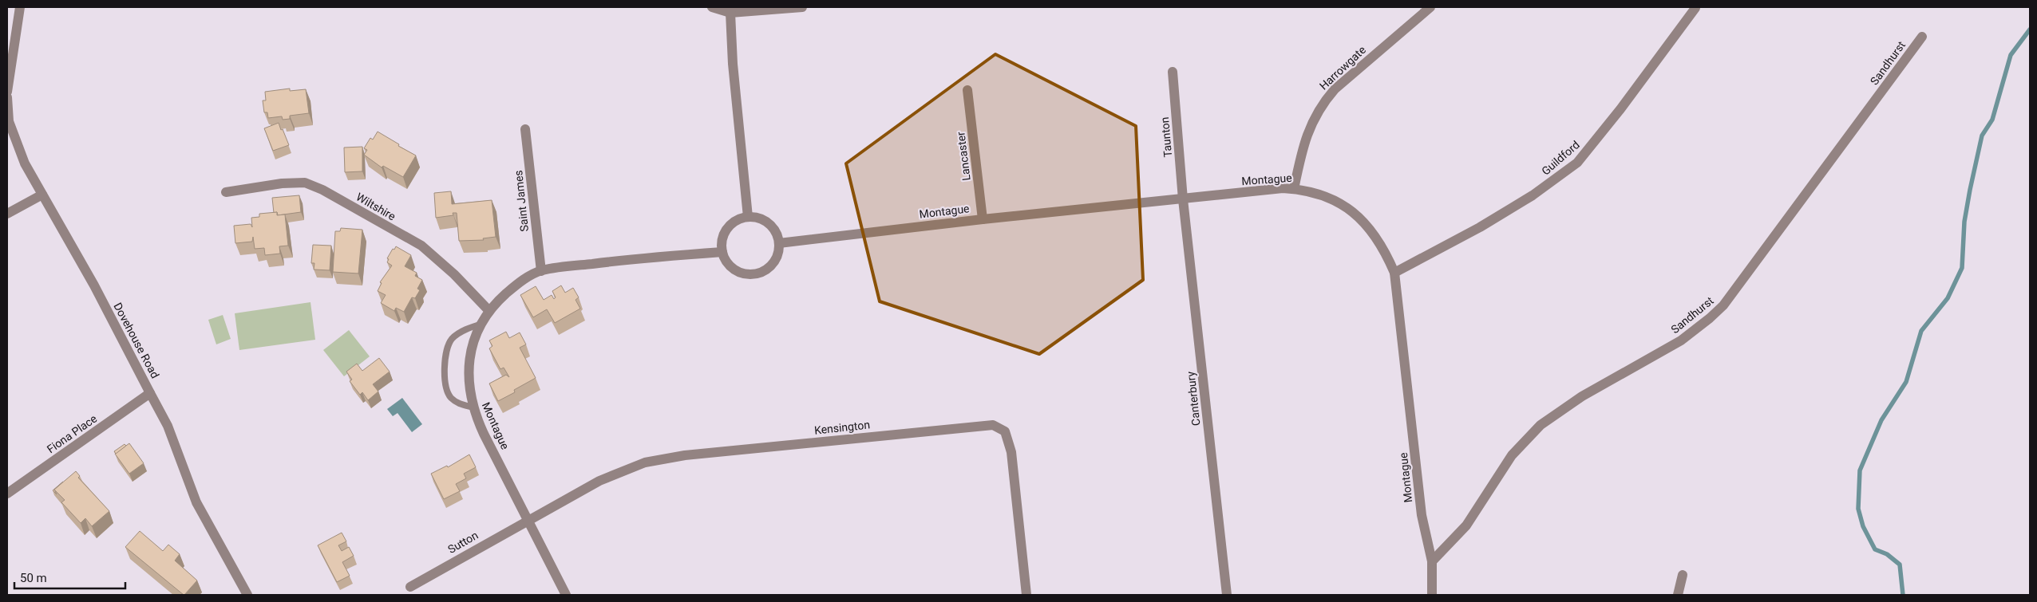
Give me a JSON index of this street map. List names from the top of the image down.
{
  "streets": {
    "street": [
      "Sandhurst",
      "Harrowgate",
      "Taunton",
      "Lancaster",
      "Guildford",
      "Montague",
      "Saint James",
      "Wiltshire",
      "Dovehouse Road",
      "Canterbury",
      "Kensington",
      "Fiona Place",
      "Sutton"
    ]
  },
  "crossings": [
    ["Sandhurst", "Montague"],
    ["Harrowgate", "Montague"],
    ["Taunton", "Montague"],
    ["Taunton", "Canterbury"],
    ["Lancaster", "Montague"],
    ["Guildford", "Montague"],
    ["Montague", "Saint James"],
    ["Montague", "Wiltshire"],
    ["Montague", "Canterbury"],
    ["Montague", "Kensington"],
    ["Montague", "Sutton"],
    ["Dovehouse Road", "Fiona Place"],
    ["Kensington", "Sutton"]
  ],
  "scale_bar": "50 m"
}
